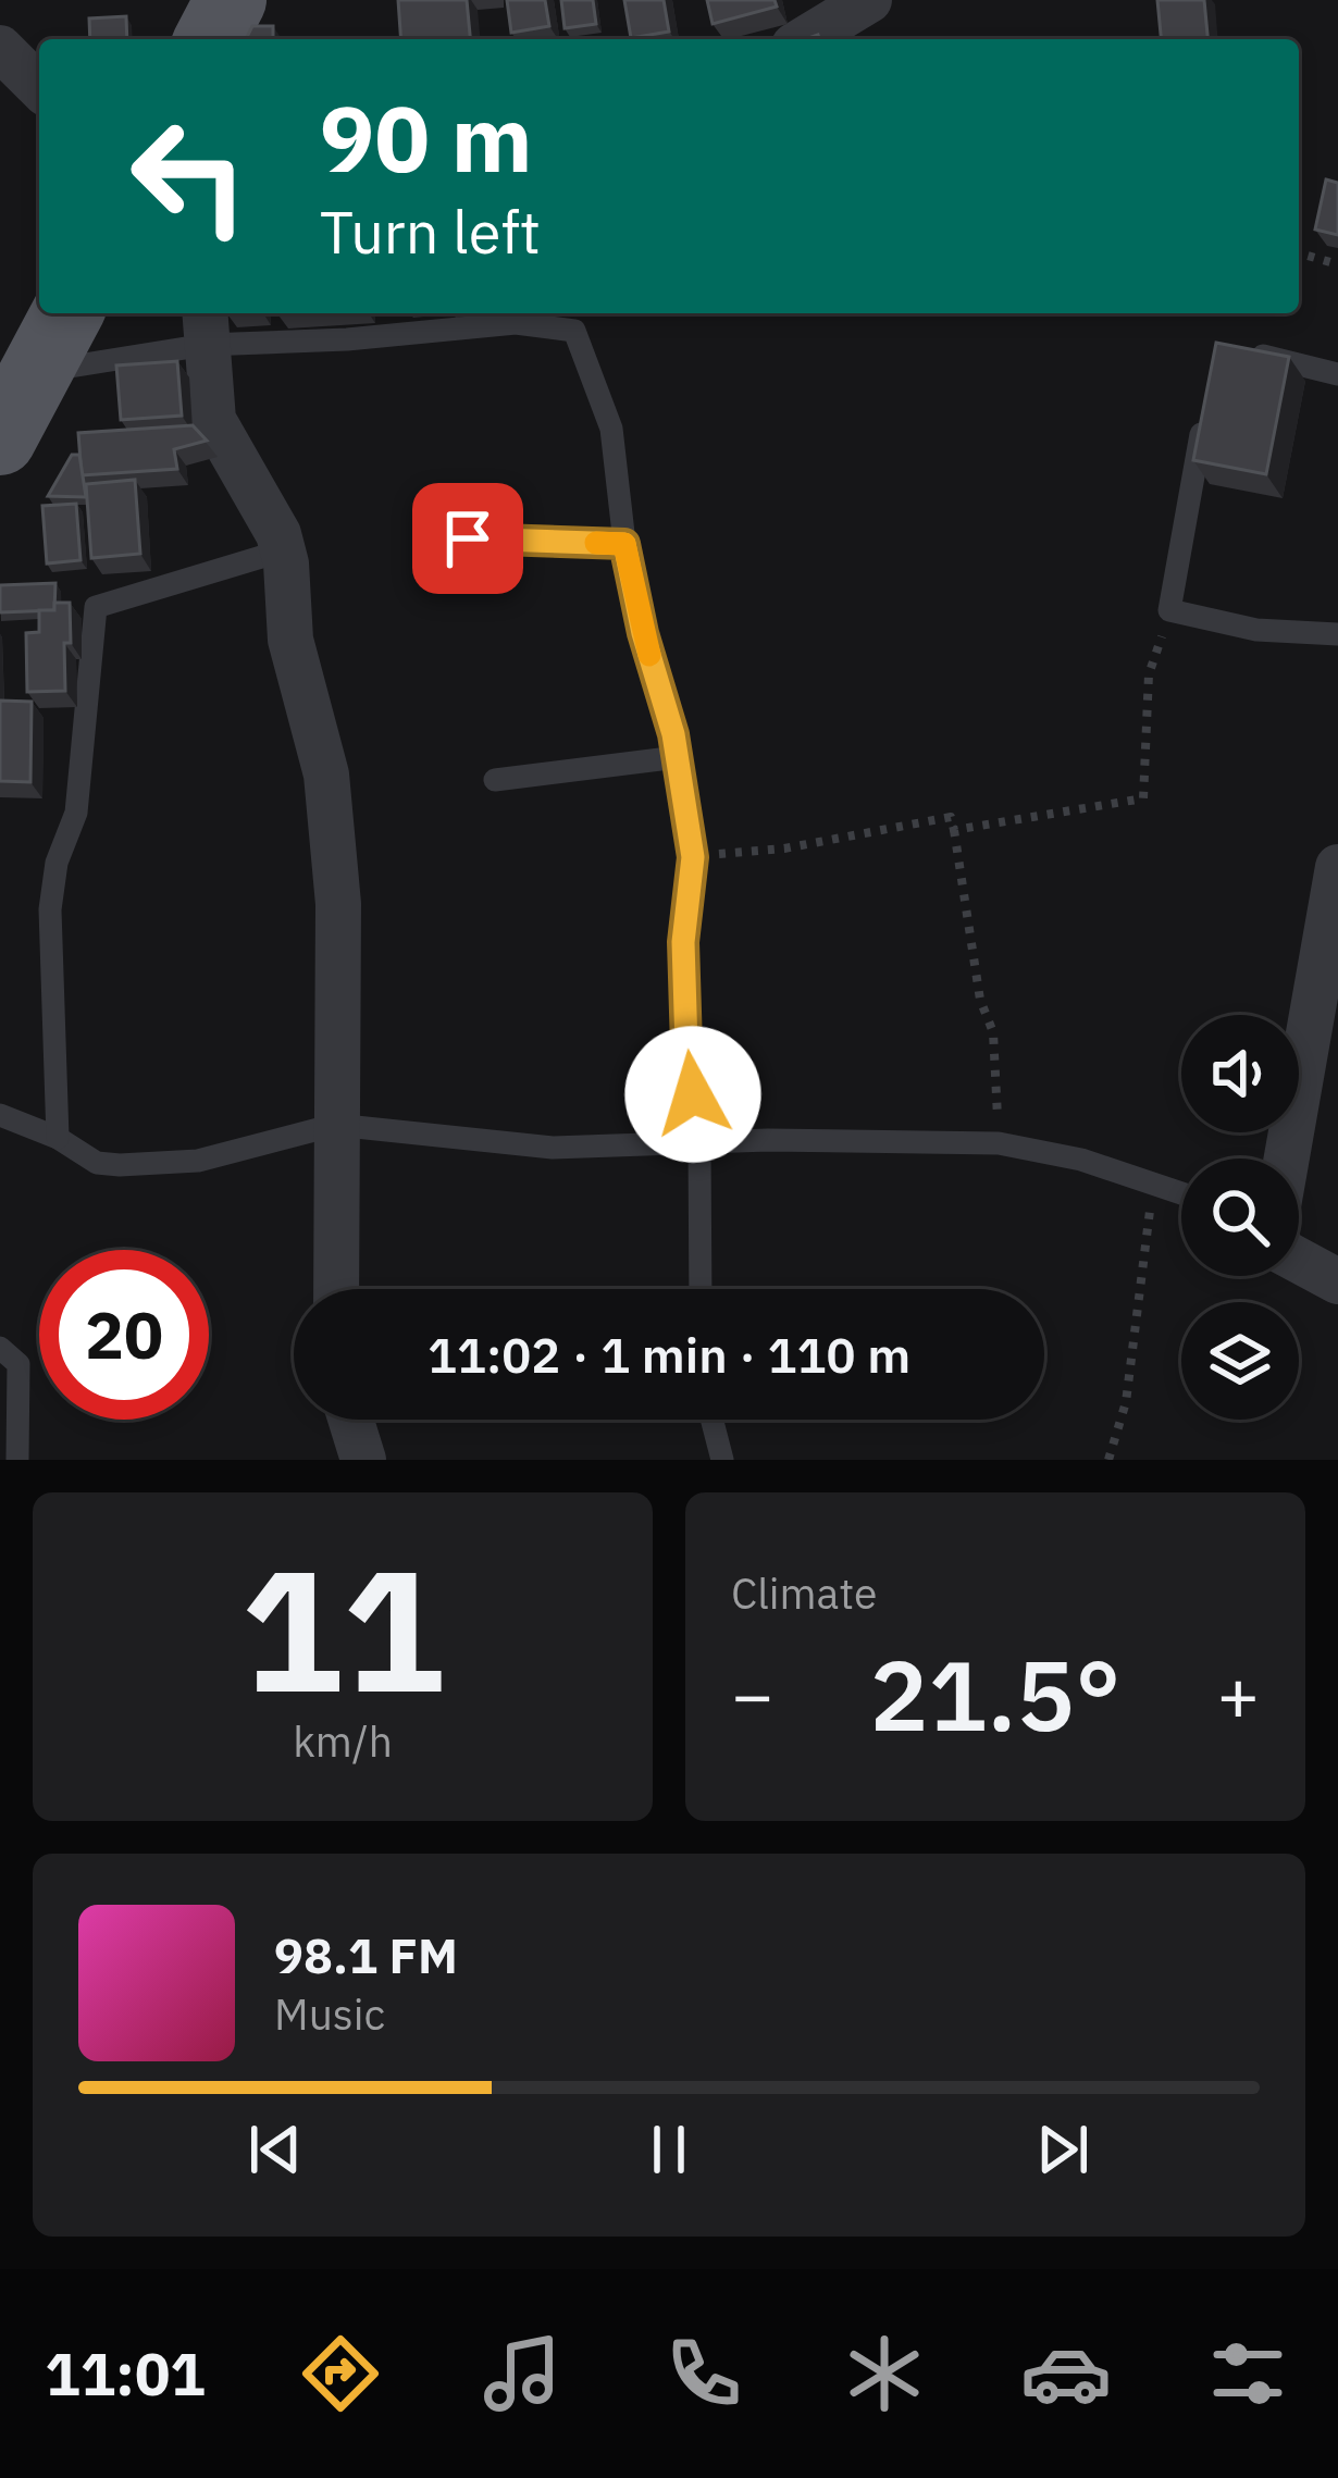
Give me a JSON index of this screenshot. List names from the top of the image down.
{
  "page": {
    "turn": ["90 m", "Turn left"],
    "limit": "20",
    "trip": "11:02 · 1 min · 110 m",
    "tile": [
      ["11", "km/h"],
      "Climate"
    ],
    "heat": ["−", "21.5°", "+"],
    "song": ["98.1 FM", "Music"],
    "tabs": "11:01"
  }
}
